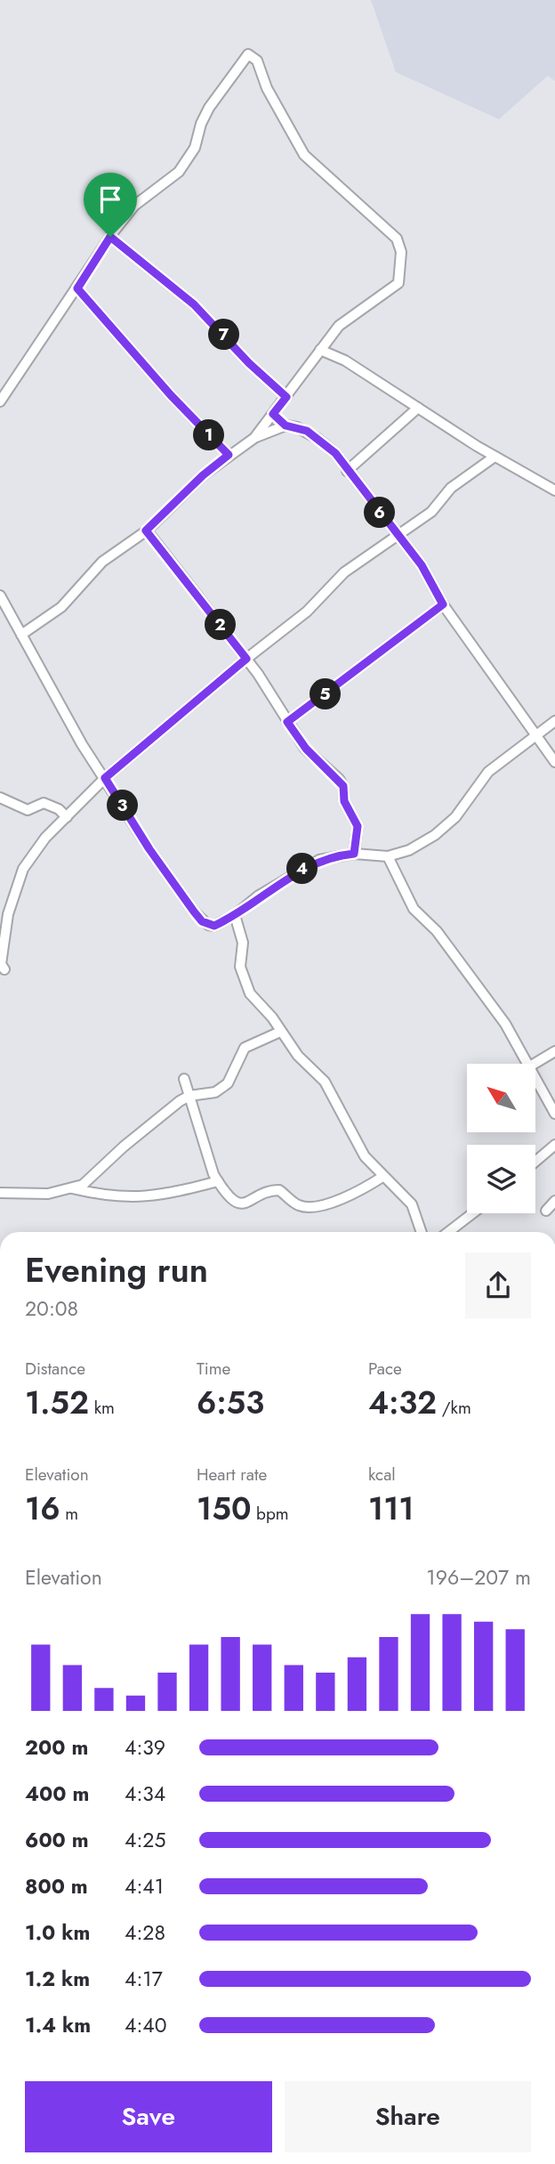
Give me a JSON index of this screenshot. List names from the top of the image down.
{
  "north": "top left",
  "page": {
    "pins": [
      "7",
      "1",
      "6",
      "2",
      "5",
      "3",
      "4"
    ],
    "heading": ["Evening run", "20:08"],
    "stats": [
      ["Distance", "1.52 km"],
      ["Time", "6:53"],
      ["Pace", "4:32 /km"],
      ["Elevation", "16 m"],
      ["Heart rate", "150 bpm"],
      ["kcal", "111"]
    ],
    "chart": ["Elevation", "196–207 m"],
    "list": [
      {
        "name": "200 m",
        "note": "4:39"
      },
      {
        "name": "400 m",
        "note": "4:34"
      },
      {
        "name": "600 m",
        "note": "4:25"
      },
      {
        "name": "800 m",
        "note": "4:41"
      },
      {
        "name": "1.0 km",
        "note": "4:28"
      },
      {
        "name": "1.2 km",
        "note": "4:17"
      },
      {
        "name": "1.4 km",
        "note": "4:40"
      }
    ],
    "buttons": ["Save", "Share"]
  }
}
